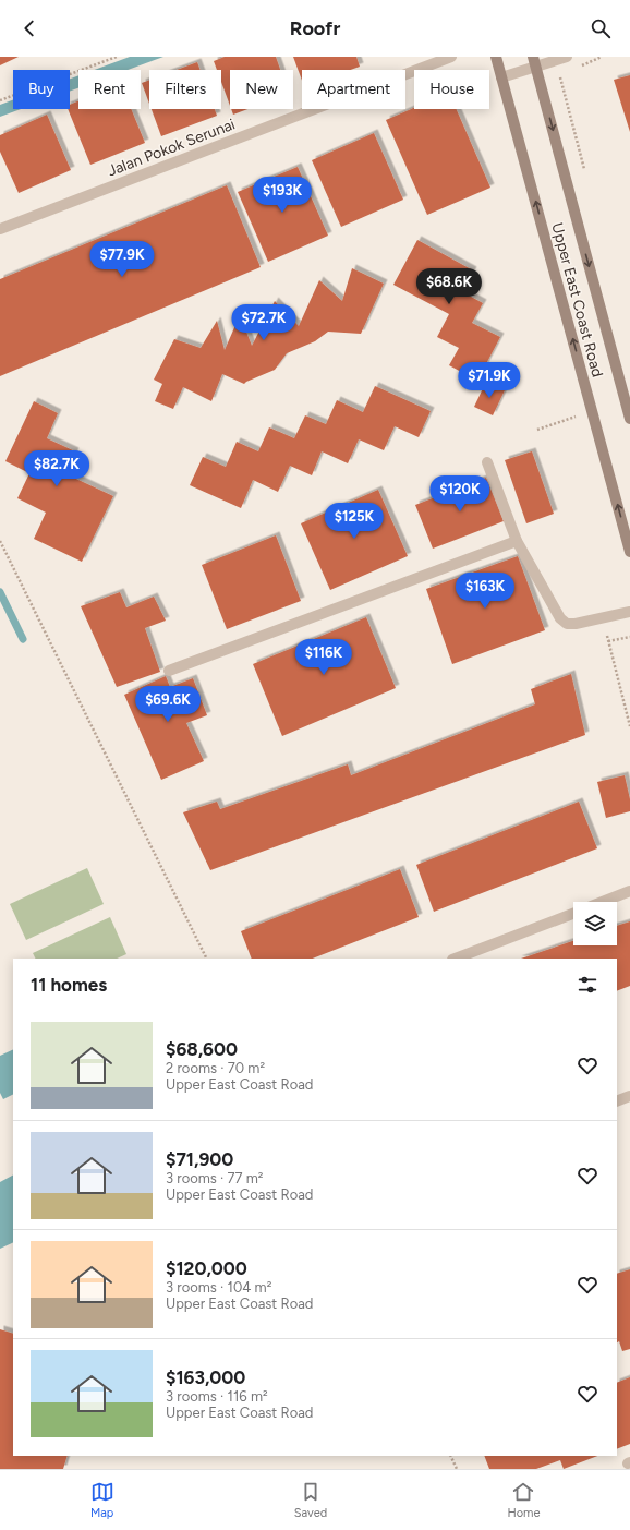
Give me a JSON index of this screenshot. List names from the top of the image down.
{
  "streets": {
    "main road": ["Upper East Coast Road"],
    "street": ["Jalan Pokok Serunai"]
  },
  "page": {
    "header": "Roofr",
    "chip": [
      "Buy",
      "Rent",
      "Filters",
      "New",
      "Apartment",
      "House"
    ],
    "price": [
      "$193K",
      "$77.9K",
      "$68.6K",
      "$72.7K",
      "$71.9K",
      "$82.7K",
      "$120K",
      "$125K",
      "$163K",
      "$116K",
      "$69.6K"
    ],
    "heading": "11 homes",
    "list": [
      {
        "name": "$68,600",
        "note": "2 rooms · 70 m² · Upper East Coast Road"
      },
      {
        "name": "$71,900",
        "note": "3 rooms · 77 m² · Upper East Coast Road"
      },
      {
        "name": "$120,000",
        "note": "3 rooms · 104 m² · Upper East Coast Road"
      },
      {
        "name": "$163,000",
        "note": "3 rooms · 116 m² · Upper East Coast Road"
      }
    ],
    "tabs": ["Map", "Saved", "Home"]
  }
}
